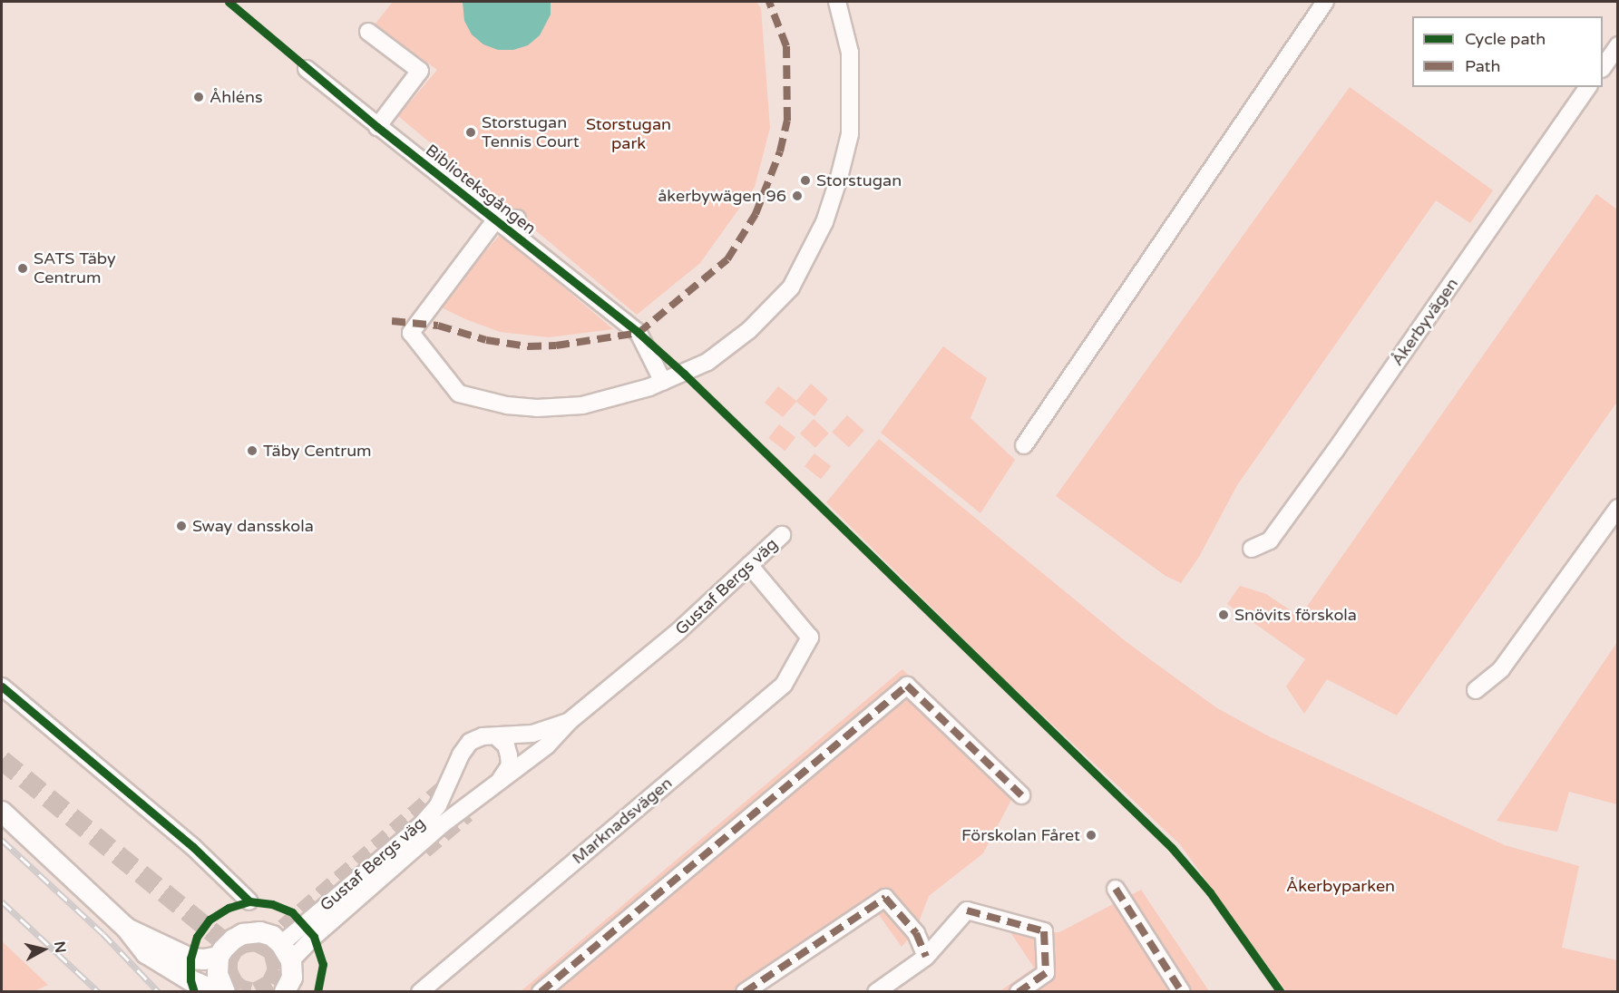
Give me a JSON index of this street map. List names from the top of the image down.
{
  "streets": {
    "street": [
      "Biblioteksgången",
      "Åkerbyvägen",
      "Gustaf Bergs väg",
      "Marknadsvägen"
    ]
  },
  "crossings": [
    ["Gustaf Bergs väg", "Marknadsvägen"]
  ],
  "parks": ["Storstugan park", "Åkerbyparken"],
  "places": [
    "Åhléns",
    "Storstugan Tennis Court",
    "Storstugan",
    "åkerbywägen 96",
    "SATS Täby Centrum",
    "Täby Centrum",
    "Sway dansskola",
    "Snövits förskola",
    "Förskolan Fåret"
  ],
  "legend": ["Cycle path", "Path"],
  "north": "right"
}
